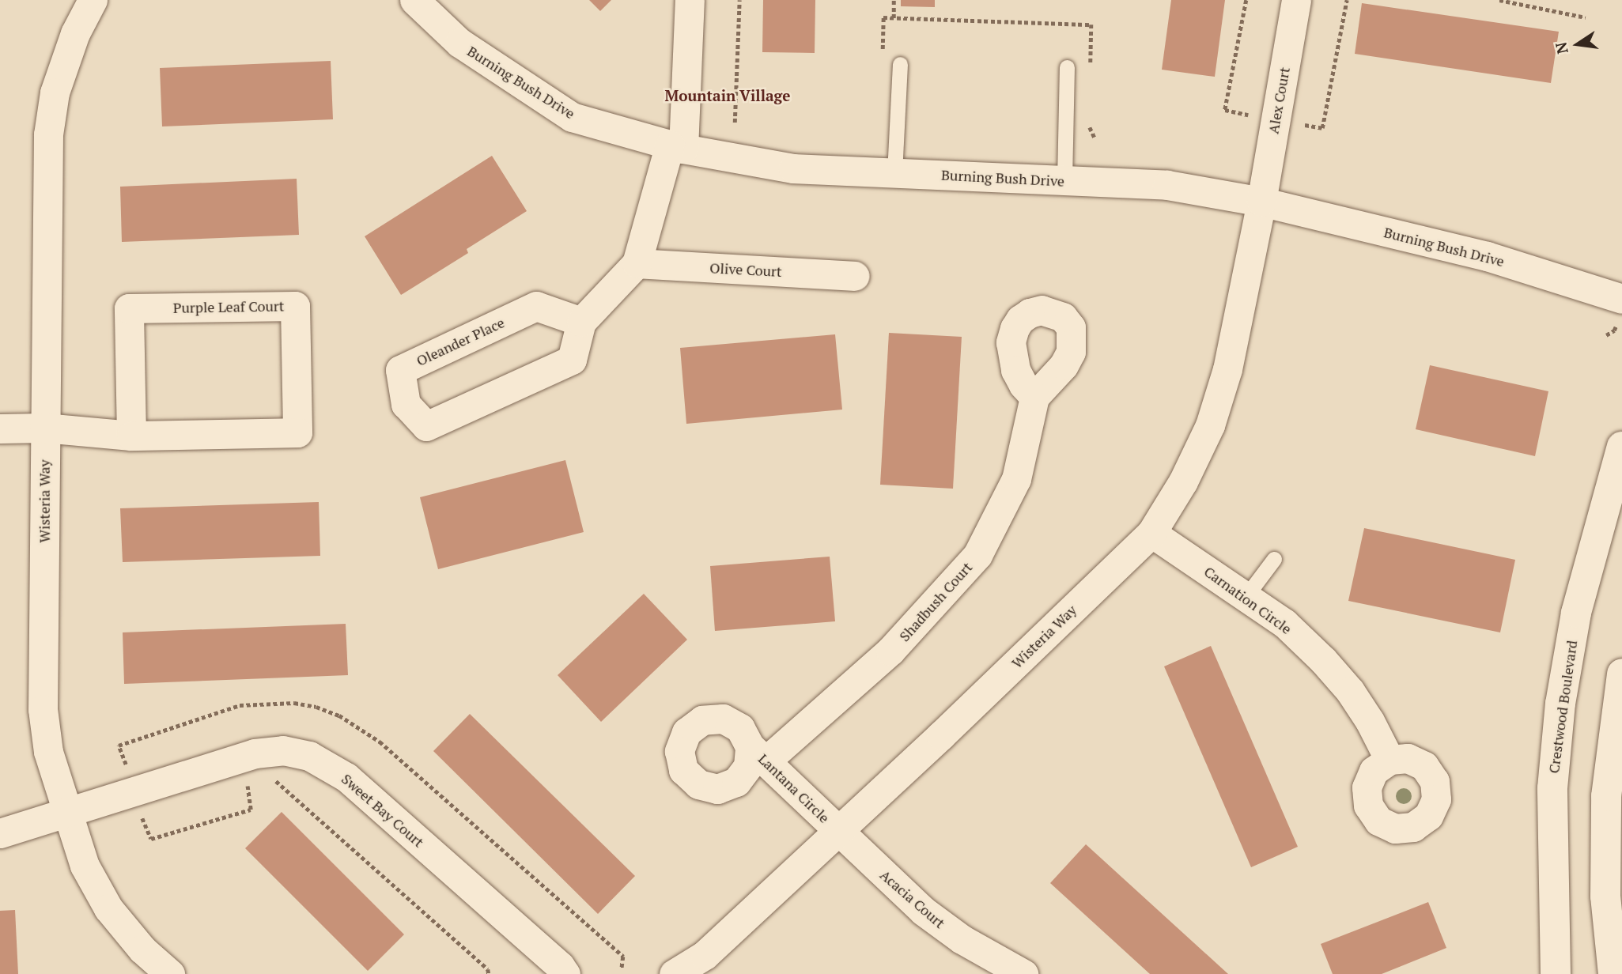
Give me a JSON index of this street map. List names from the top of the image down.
{
  "streets": {
    "main road": ["Crestwood Boulevard"],
    "street": [
      "Burning Bush Drive",
      "Alex Court",
      "Olive Court",
      "Purple Leaf Court",
      "Oleander Place",
      "Wisteria Way",
      "Carnation Circle",
      "Shadbush Court",
      "Lantana Circle",
      "Sweet Bay Court",
      "Acacia Court"
    ]
  },
  "crossings": [
    ["Burning Bush Drive", "Alex Court"],
    ["Burning Bush Drive", "Oleander Place"],
    ["Burning Bush Drive", "Wisteria Way"],
    ["Alex Court", "Wisteria Way"],
    ["Olive Court", "Oleander Place"],
    ["Purple Leaf Court", "Wisteria Way"],
    ["Wisteria Way", "Carnation Circle"],
    ["Wisteria Way", "Lantana Circle"],
    ["Wisteria Way", "Sweet Bay Court"],
    ["Wisteria Way", "Acacia Court"],
    ["Shadbush Court", "Lantana Circle"],
    ["Lantana Circle", "Acacia Court"]
  ],
  "districts": ["Mountain Village"],
  "north": "left"
}
